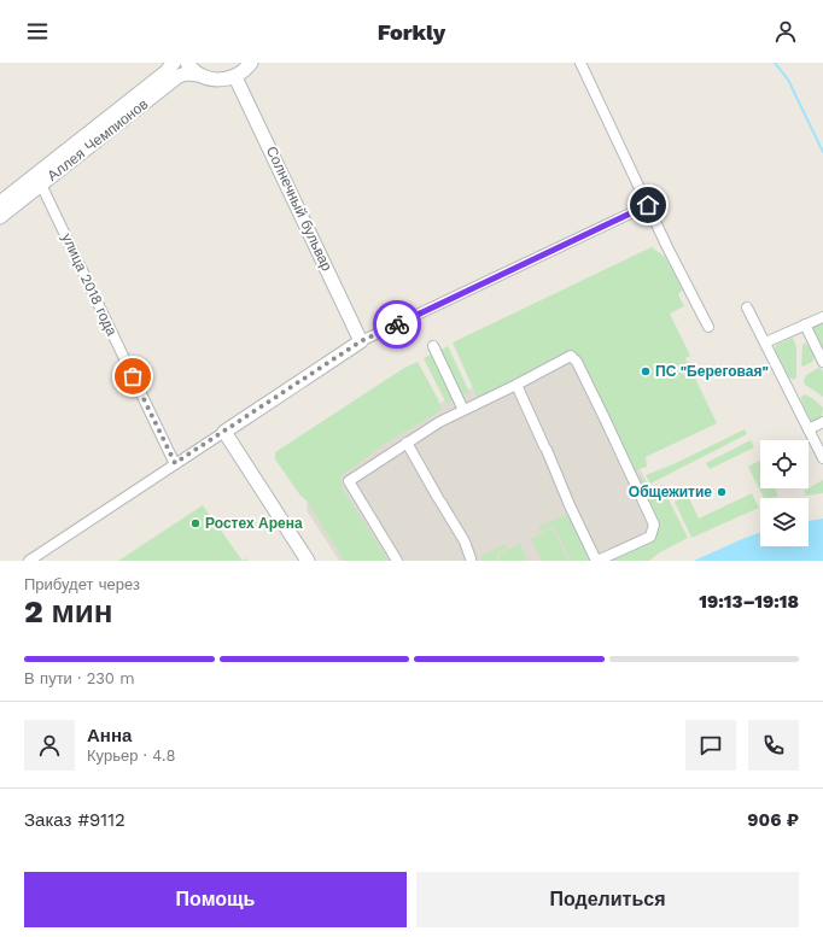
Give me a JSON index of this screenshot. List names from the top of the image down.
{
  "streets": {
    "main road": ["Аллея Чемпионов", "Солнечный бульвар"],
    "street": ["улица 2018 года"]
  },
  "crossings": [
    ["Аллея Чемпионов", "Солнечный бульвар"],
    ["Аллея Чемпионов", "улица 2018 года"]
  ],
  "places": ["ПС \"Береговая\"", "Общежитие", "Ростех Арена"],
  "page": {
    "header": "Forkly",
    "heading": ["2 мин", "Прибудет через", "19:13–19:18"],
    "panel": [
      "Анна",
      "Курьер · 4.8",
      "Заказ #9112",
      "906 ₽"
    ],
    "bar": "В пути · 230 m",
    "buttons": ["Помощь", "Поделиться"]
  }
}
